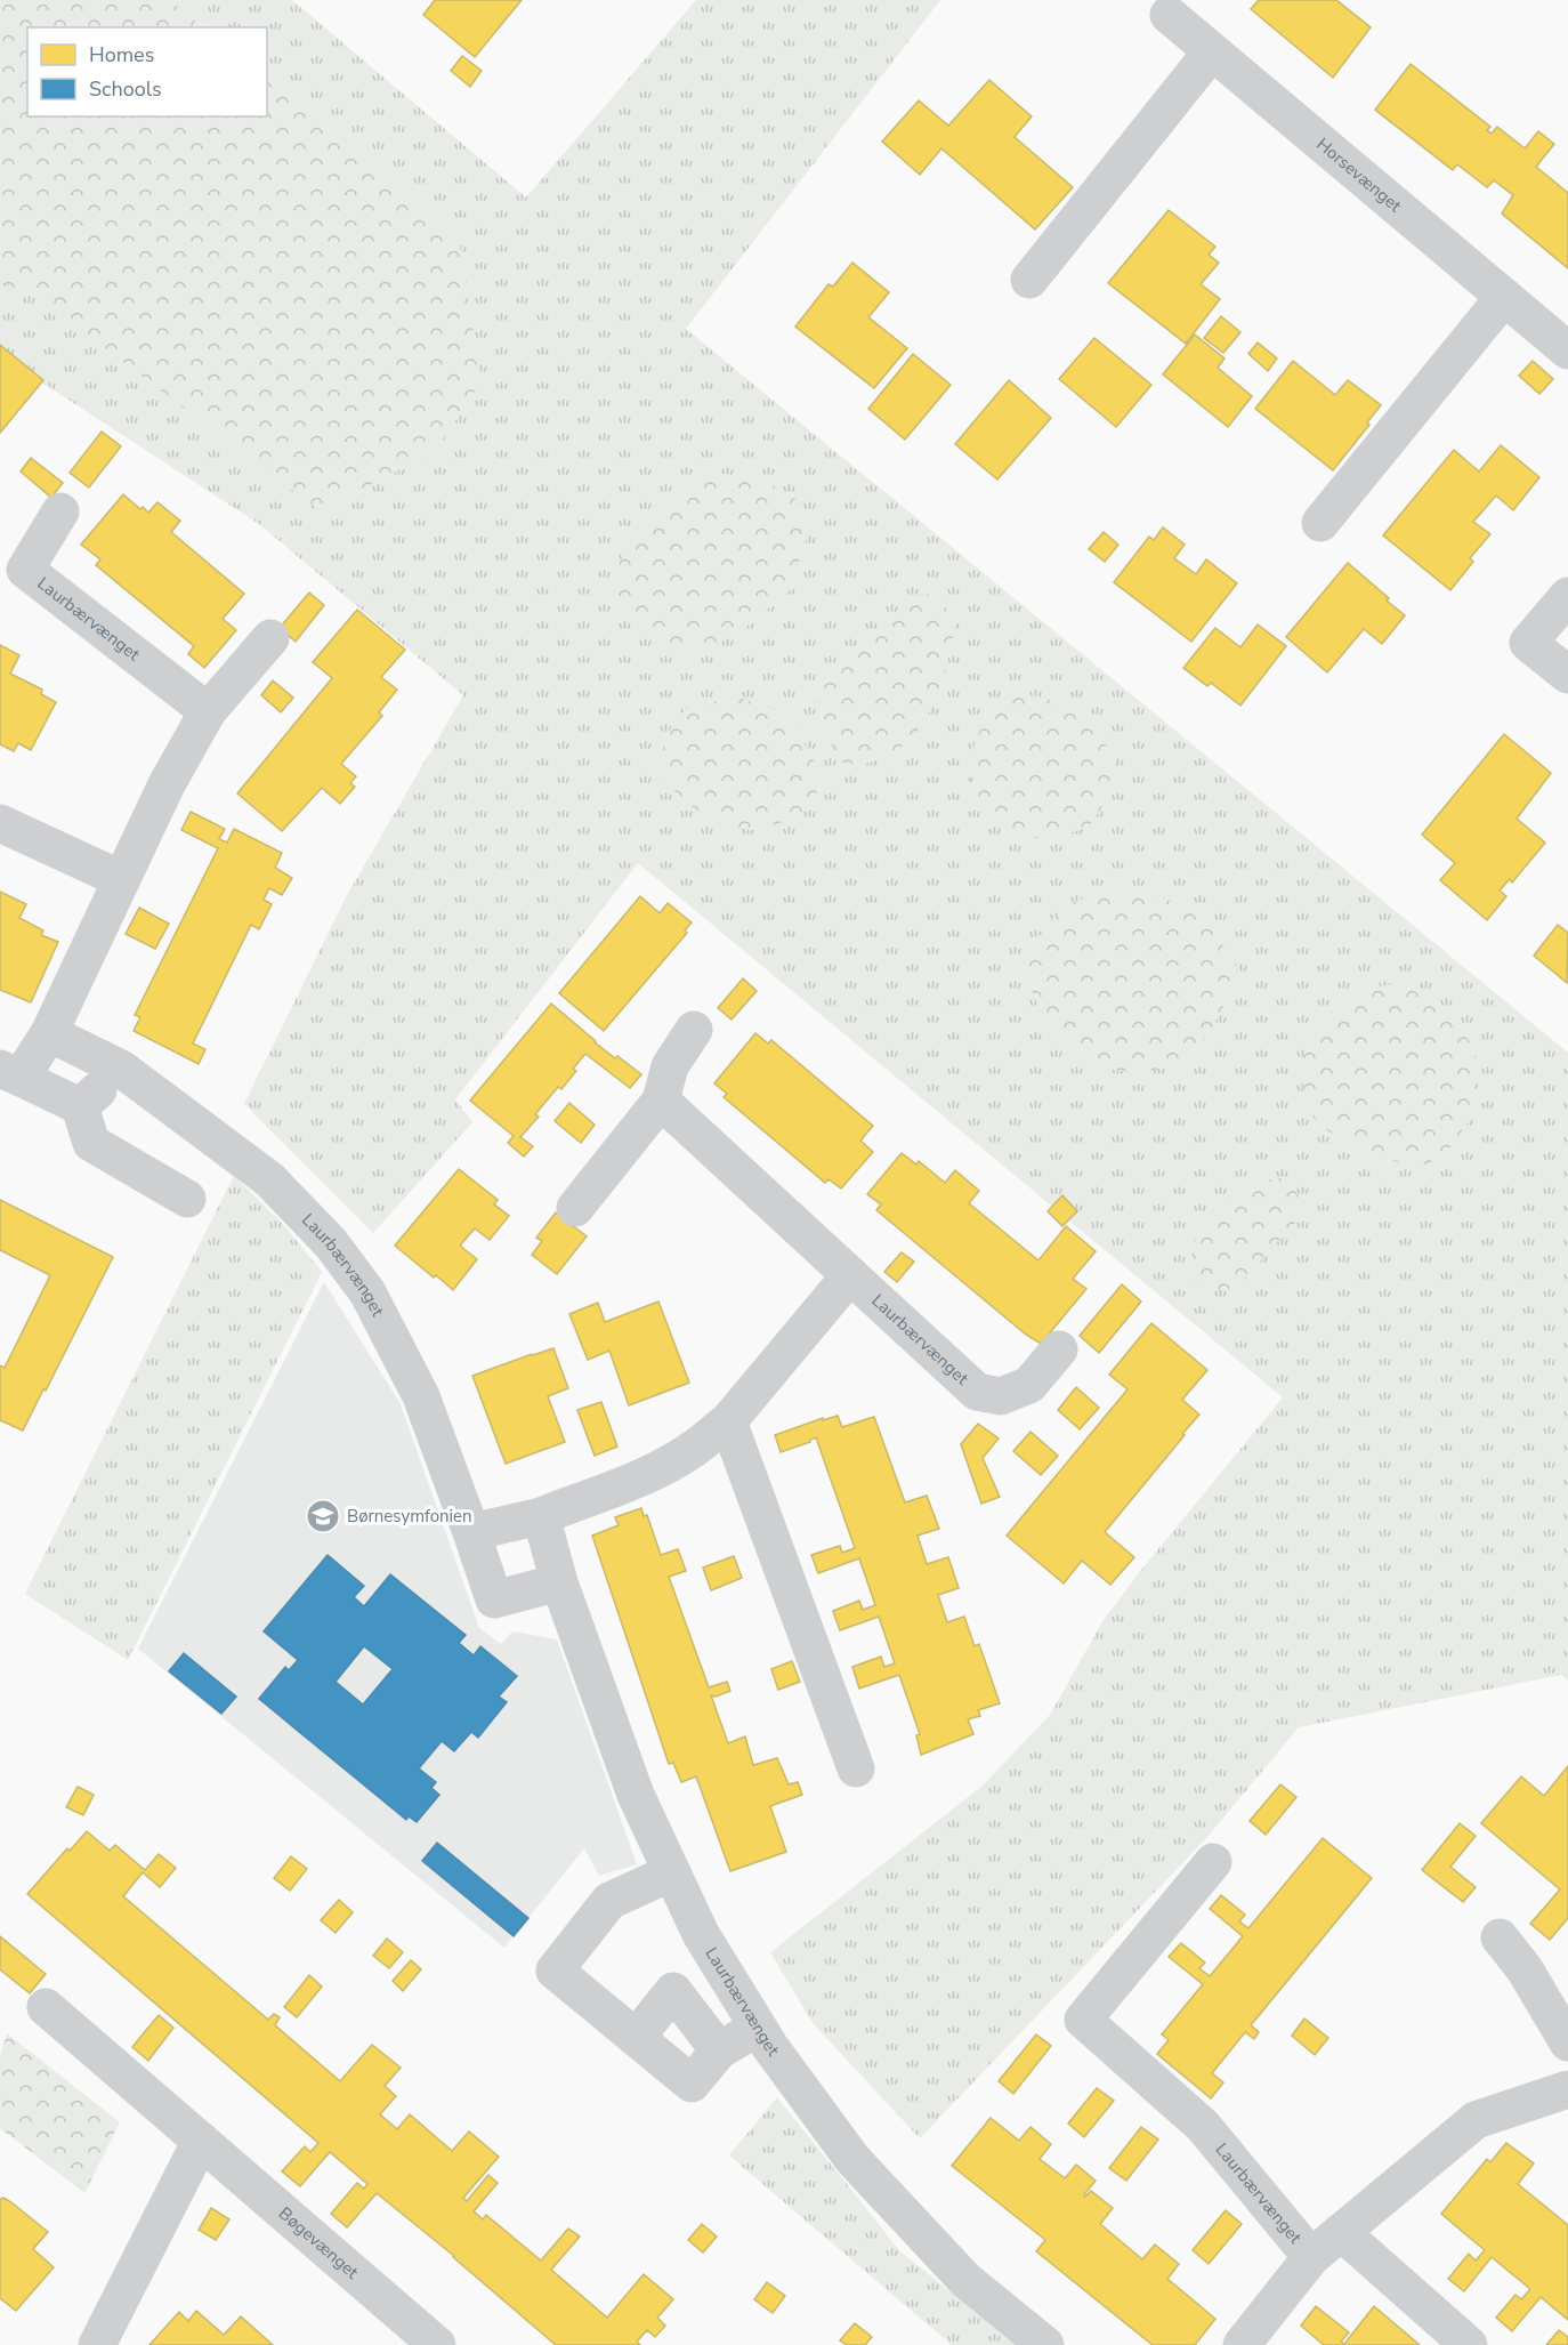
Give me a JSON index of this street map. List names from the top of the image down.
{
  "streets": {
    "street": ["Horsevænget", "Laurbærvænget", "Bøgevænget"]
  },
  "places": {
    "school or university": ["Børnesymfonien"]
  },
  "legend": ["Homes", "Schools"]
}
